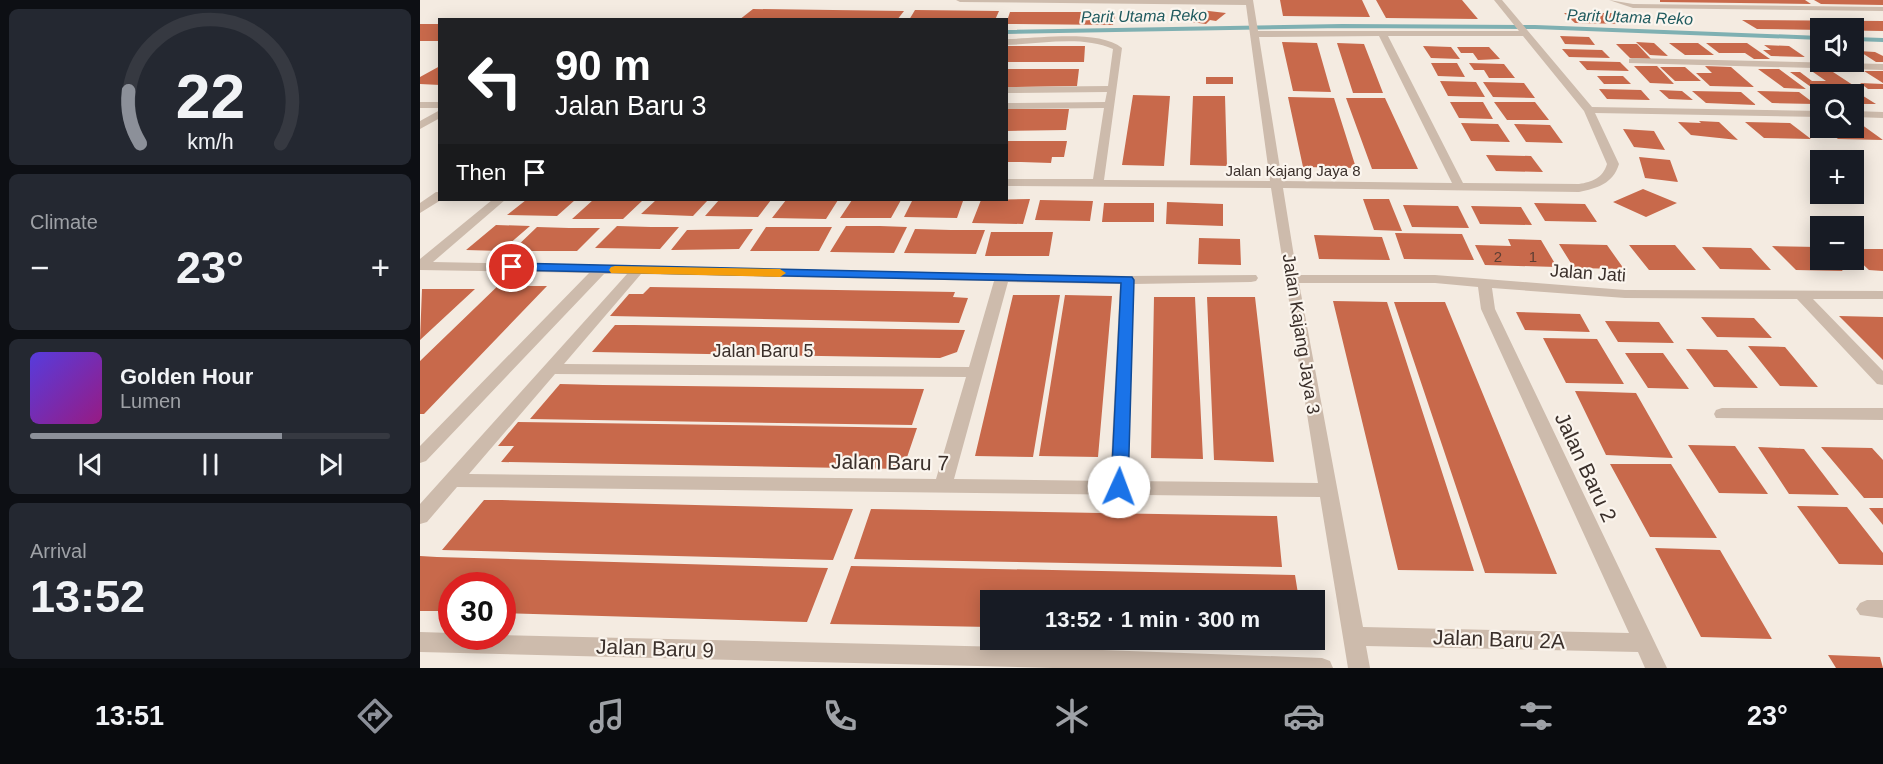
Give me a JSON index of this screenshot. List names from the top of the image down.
{
  "streets": {
    "street": [
      "Jalan Kajang Jaya 8",
      "Jalan Jati",
      "Jalan Kajang Jaya 3",
      "Jalan Baru 5",
      "Jalan Baru 7",
      "Jalan Baru 2",
      "Jalan Baru 2A",
      "Jalan Baru 9"
    ]
  },
  "crossings": [
    ["Jalan Kajang Jaya 8", "Jalan Kajang Jaya 3"],
    ["Jalan Jati", "Jalan Kajang Jaya 3"],
    ["Jalan Jati", "Jalan Baru 2"],
    ["Jalan Kajang Jaya 3", "Jalan Baru 7"],
    ["Jalan Kajang Jaya 3", "Jalan Baru 2A"],
    ["Jalan Baru 2", "Jalan Baru 2A"]
  ],
  "water": ["Parit Utama Reko"],
  "house_numbers": ["2", "1"],
  "page": {
    "map_buttons": ["+", "−"],
    "turn": ["90 m", "Jalan Baru 3"],
    "then": "Then",
    "tile": [
      "Climate",
      ["Arrival", "13:52"]
    ],
    "heat": ["−", "23°", "+"],
    "song": ["Golden Hour", "Lumen"],
    "limit": "30",
    "trip": "13:52 · 1 min · 300 m",
    "tabs": ["13:51", "23°"],
    "gauge": ["22", "km/h"]
  }
}
